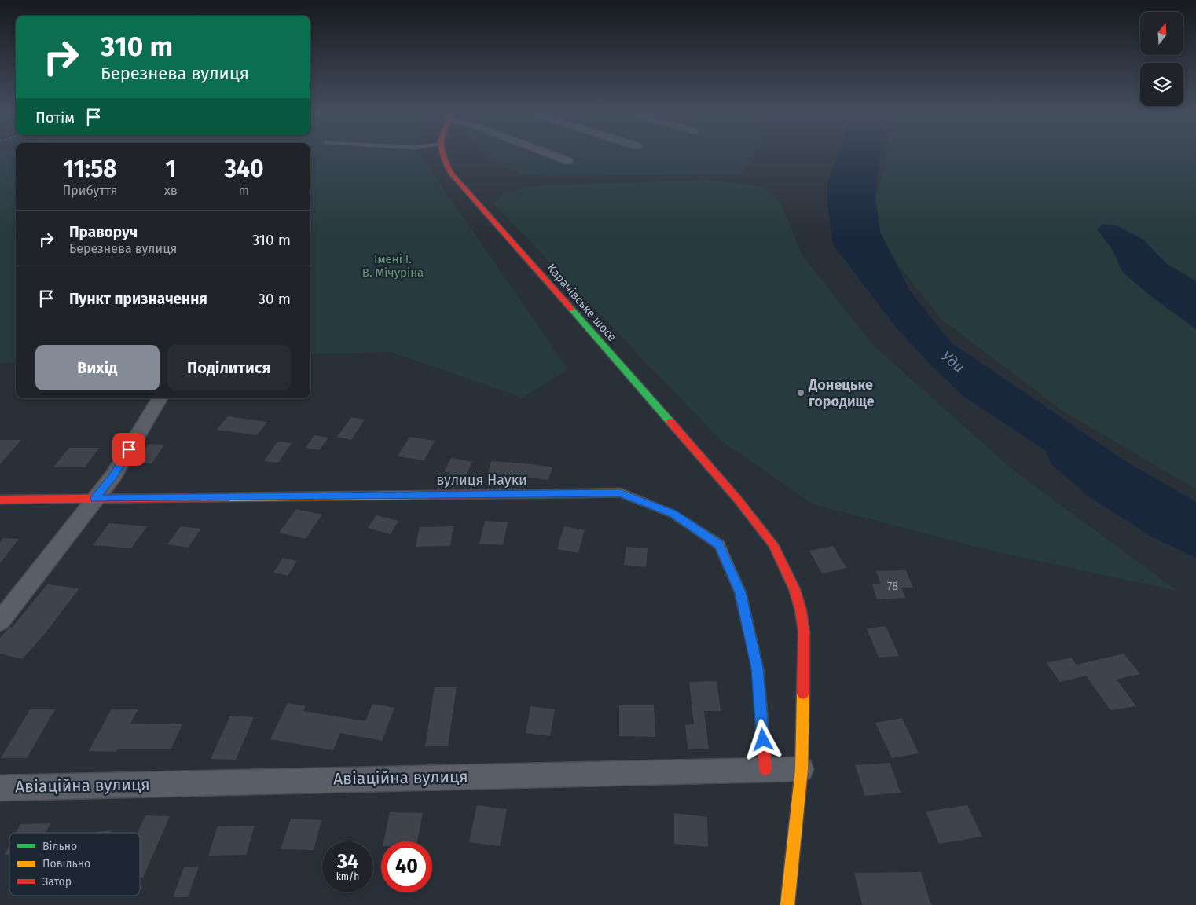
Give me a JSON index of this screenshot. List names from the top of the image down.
{
  "streets": {
    "main road": ["Карачівське шосе", "вулиця Науки"],
    "street": ["Авіаційна вулиця"]
  },
  "crossings": [
    ["Карачівське шосе", "Авіаційна вулиця"],
    ["вулиця Науки", "Авіаційна вулиця"]
  ],
  "water": ["Уди"],
  "parks": ["Імені І. В. Мічуріна"],
  "places": ["Донецьке городище"],
  "house_numbers": ["78"],
  "legend": ["Вільно", "Повільно", "Затор"],
  "north": "top",
  "page": {
    "turn": ["310 m", "Березнева вулиця"],
    "then": "Потім",
    "eta": [
      "11:58",
      "Прибуття",
      "1",
      "хв",
      "340",
      "m"
    ],
    "list": [
      {
        "name": "Праворуч",
        "note": "Березнева вулиця",
        "value": "310 m"
      },
      {
        "name": "Пункт призначення",
        "value": "30 m"
      }
    ],
    "buttons": ["Вихід", "Поділитися"],
    "speed": "34 km/h",
    "limit": "40"
  }
}
